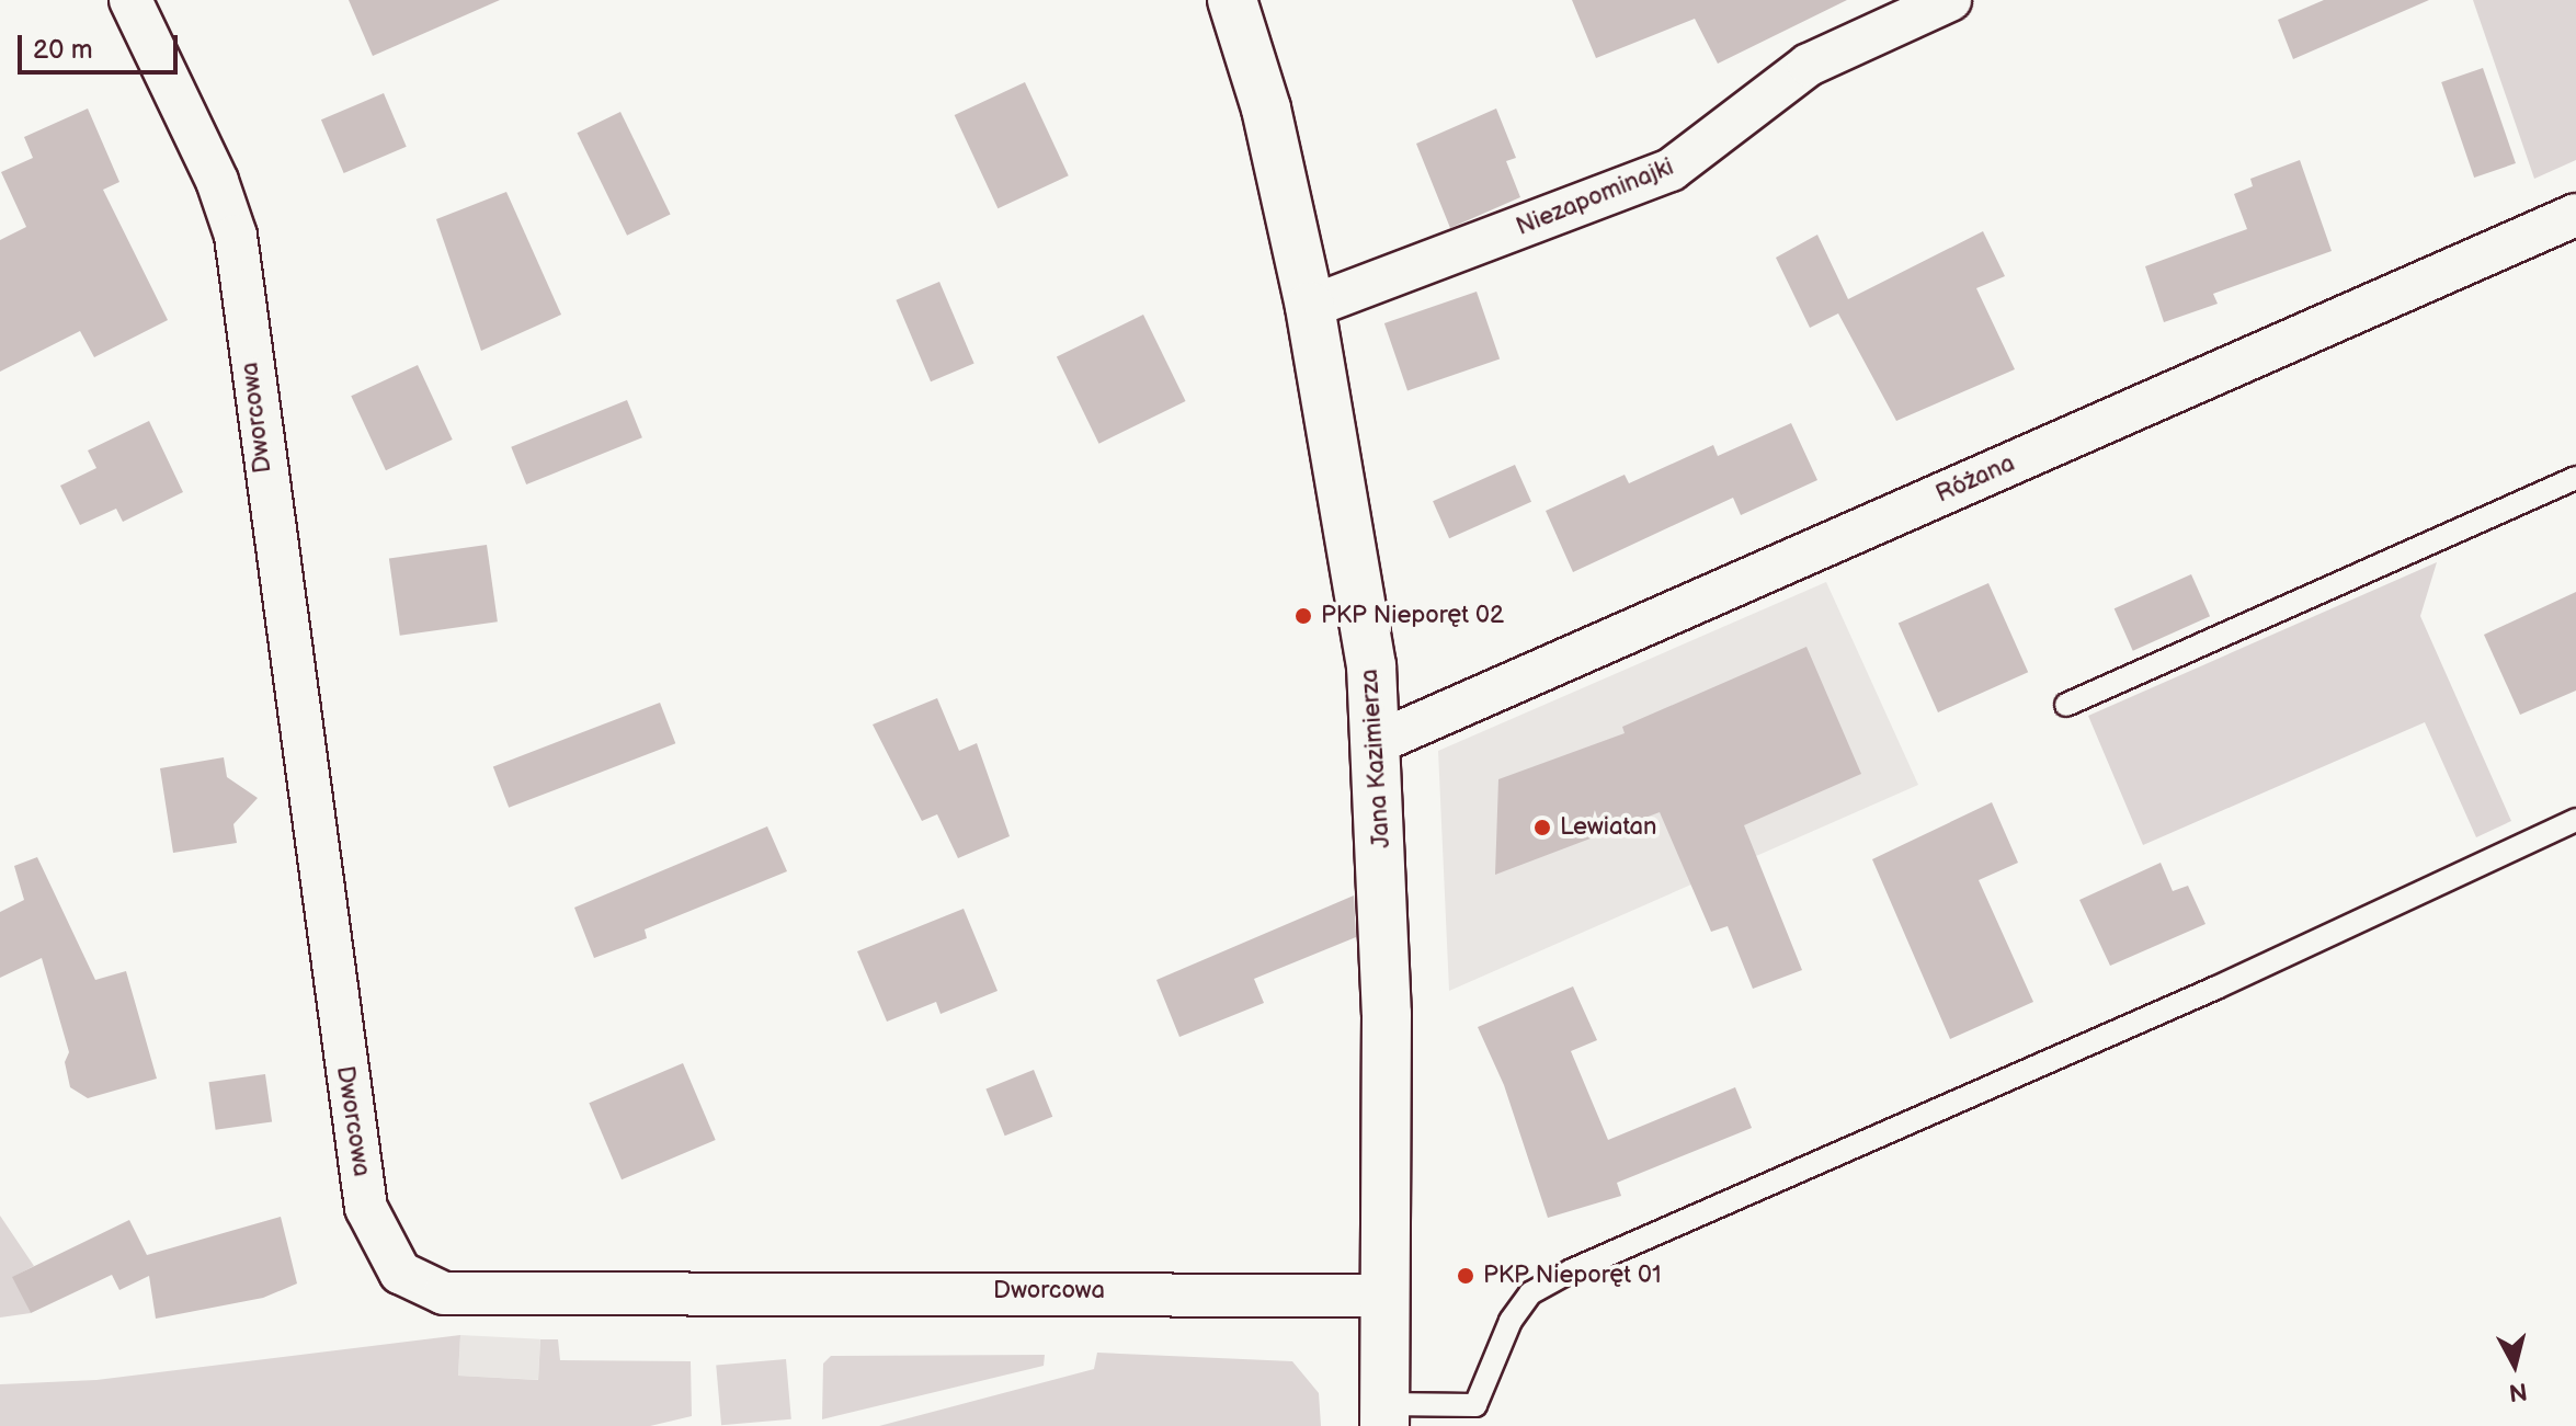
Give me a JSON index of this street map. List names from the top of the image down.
{
  "streets": {
    "main road": ["Jana Kazimierza"],
    "street": ["Niezapominajki", "Dworcowa", "Różana"]
  },
  "crossings": [
    ["Niezapominajki", "Jana Kazimierza"],
    ["Dworcowa", "Jana Kazimierza"],
    ["Różana", "Jana Kazimierza"]
  ],
  "places": ["PKP Nieporęt 02", "Lewiatan", "PKP Nieporęt 01"],
  "scale_bar": "20 m",
  "north": "bottom"
}
